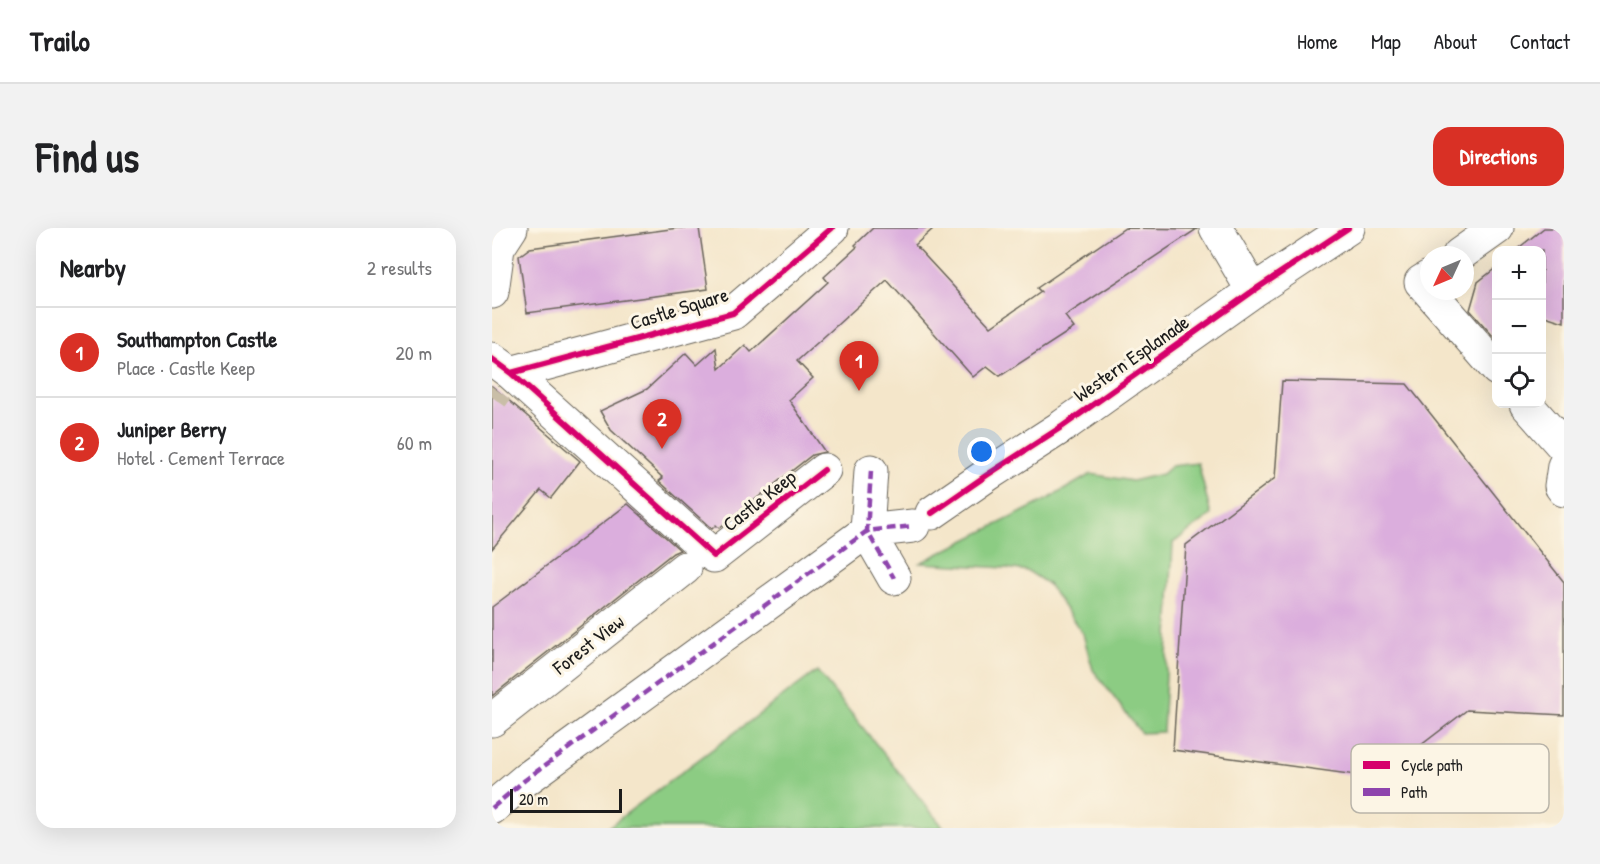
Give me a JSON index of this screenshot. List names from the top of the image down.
{
  "streets": {
    "street": [
      "Castle Square",
      "Western Esplanade",
      "Castle Keep",
      "Forest View"
    ]
  },
  "crossings": [
    ["Castle Square", "Castle Keep"]
  ],
  "legend": ["Cycle path", "Path"],
  "scale_bar": "20 m",
  "north": "bottom left",
  "page": {
    "header": "Trailo",
    "nav": [
      "Home",
      "Map",
      "About",
      "Contact"
    ],
    "buttons": "Directions",
    "title": "Find us",
    "heading": ["Nearby", "2 results"],
    "map_buttons": ["+", "−"],
    "list": [
      {
        "mark": "1",
        "name": "Southampton Castle",
        "note": "Place · Castle Keep",
        "value": "20 m"
      },
      {
        "mark": "2",
        "name": "Juniper Berry",
        "note": "Hotel · Cement Terrace",
        "value": "60 m"
      }
    ],
    "pins": ["1", "2"],
    "scale": "20 m"
  }
}
